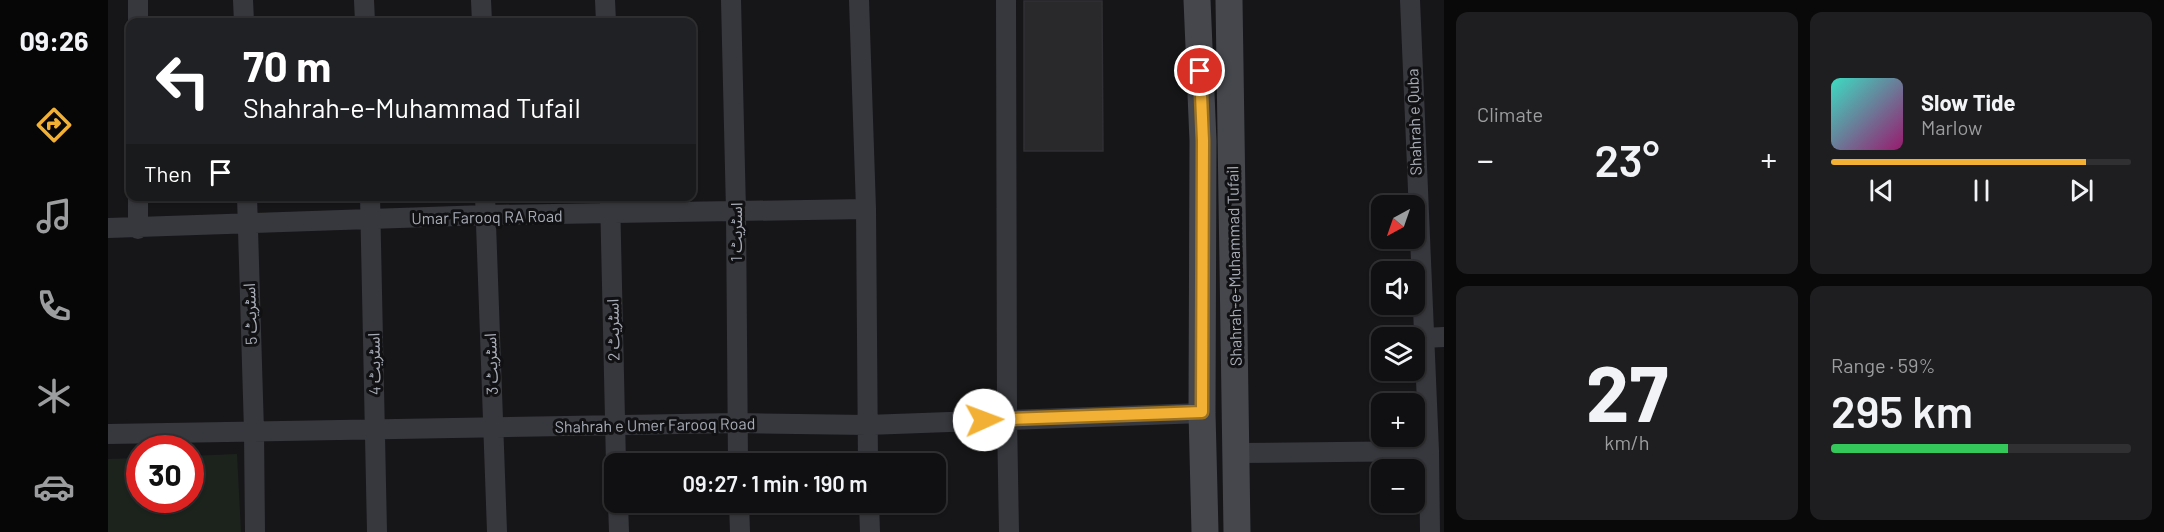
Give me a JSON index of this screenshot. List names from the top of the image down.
{
  "streets": {
    "main road": ["Shahrah-e-Muhammad Tufail"],
    "street": [
      "Shahrah e Quba",
      "Umar Farooq RA Road",
      "اسٹریٹ 1",
      "اسٹریٹ 5",
      "اسٹریٹ 2",
      "اسٹریٹ 4",
      "اسٹریٹ 3",
      "Shahrah e Umer Farooq Road"
    ]
  },
  "crossings": [
    ["Umar Farooq RA Road", "اسٹریٹ 1"],
    ["Umar Farooq RA Road", "اسٹریٹ 5"],
    ["Umar Farooq RA Road", "اسٹریٹ 2"],
    ["Umar Farooq RA Road", "اسٹریٹ 4"],
    ["Umar Farooq RA Road", "اسٹریٹ 3"],
    ["اسٹریٹ 1", "Shahrah e Umer Farooq Road"],
    ["Shahrah-e-Muhammad Tufail", "Shahrah e Umer Farooq Road"],
    ["اسٹریٹ 5", "Shahrah e Umer Farooq Road"],
    ["اسٹریٹ 2", "Shahrah e Umer Farooq Road"],
    ["اسٹریٹ 4", "Shahrah e Umer Farooq Road"],
    ["اسٹریٹ 3", "Shahrah e Umer Farooq Road"]
  ],
  "north": "bottom left",
  "page": {
    "tabs": "09:26",
    "tile": [
      "Climate",
      ["27", "km/h"],
      ["Range · 59%", "295 km"]
    ],
    "turn": ["70 m", "Shahrah-e-Muhammad Tufail"],
    "song": ["Slow Tide", "Marlow"],
    "heat": ["−", "23°", "+"],
    "then": "Then",
    "map_buttons": ["+", "−"],
    "limit": "30",
    "trip": "09:27 · 1 min · 190 m"
  }
}
